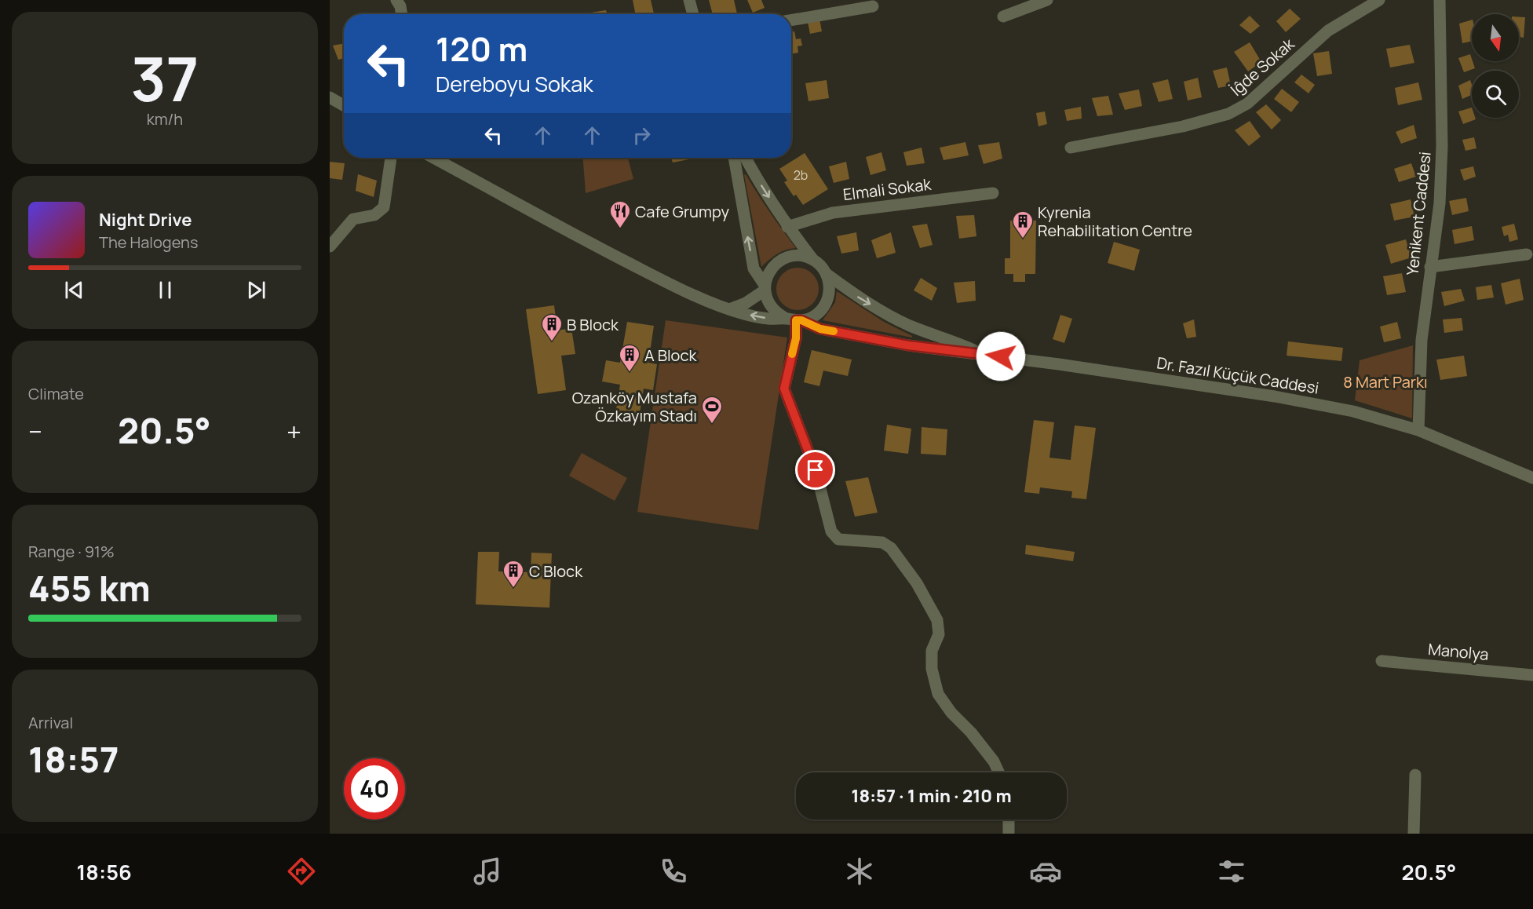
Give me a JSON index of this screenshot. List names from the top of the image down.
{
  "streets": {
    "street": [
      "İĝde Sokak",
      "Elmali Sokak",
      "Yenikent Caddesi",
      "Dr. Fazıl Küçük Caddesi",
      "Manolya"
    ]
  },
  "crossings": [
    ["Yenikent Caddesi", "Dr. Fazıl Küçük Caddesi"]
  ],
  "parks": ["8 Mart Parkı"],
  "places": {
    "restaurant": ["Cafe Grumpy"],
    "building": [
      "Kyrenia Rehabilitation Centre",
      "B Block",
      "A Block",
      "C Block"
    ],
    "sports": ["Ozanköy Mustafa Özkayım Stadı"]
  },
  "house_numbers": ["2b"],
  "north": "bottom",
  "page": {
    "tile": [
      ["37", "km/h"],
      "Climate",
      ["Range · 91%", "455 km"],
      ["Arrival", "18:57"]
    ],
    "turn": ["120 m", "Dereboyu Sokak"],
    "song": ["Night Drive", "The Halogens"],
    "heat": ["−", "20.5°", "+"],
    "limit": "40",
    "trip": "18:57 · 1 min · 210 m",
    "tabs": ["18:56", "20.5°"]
  }
}
